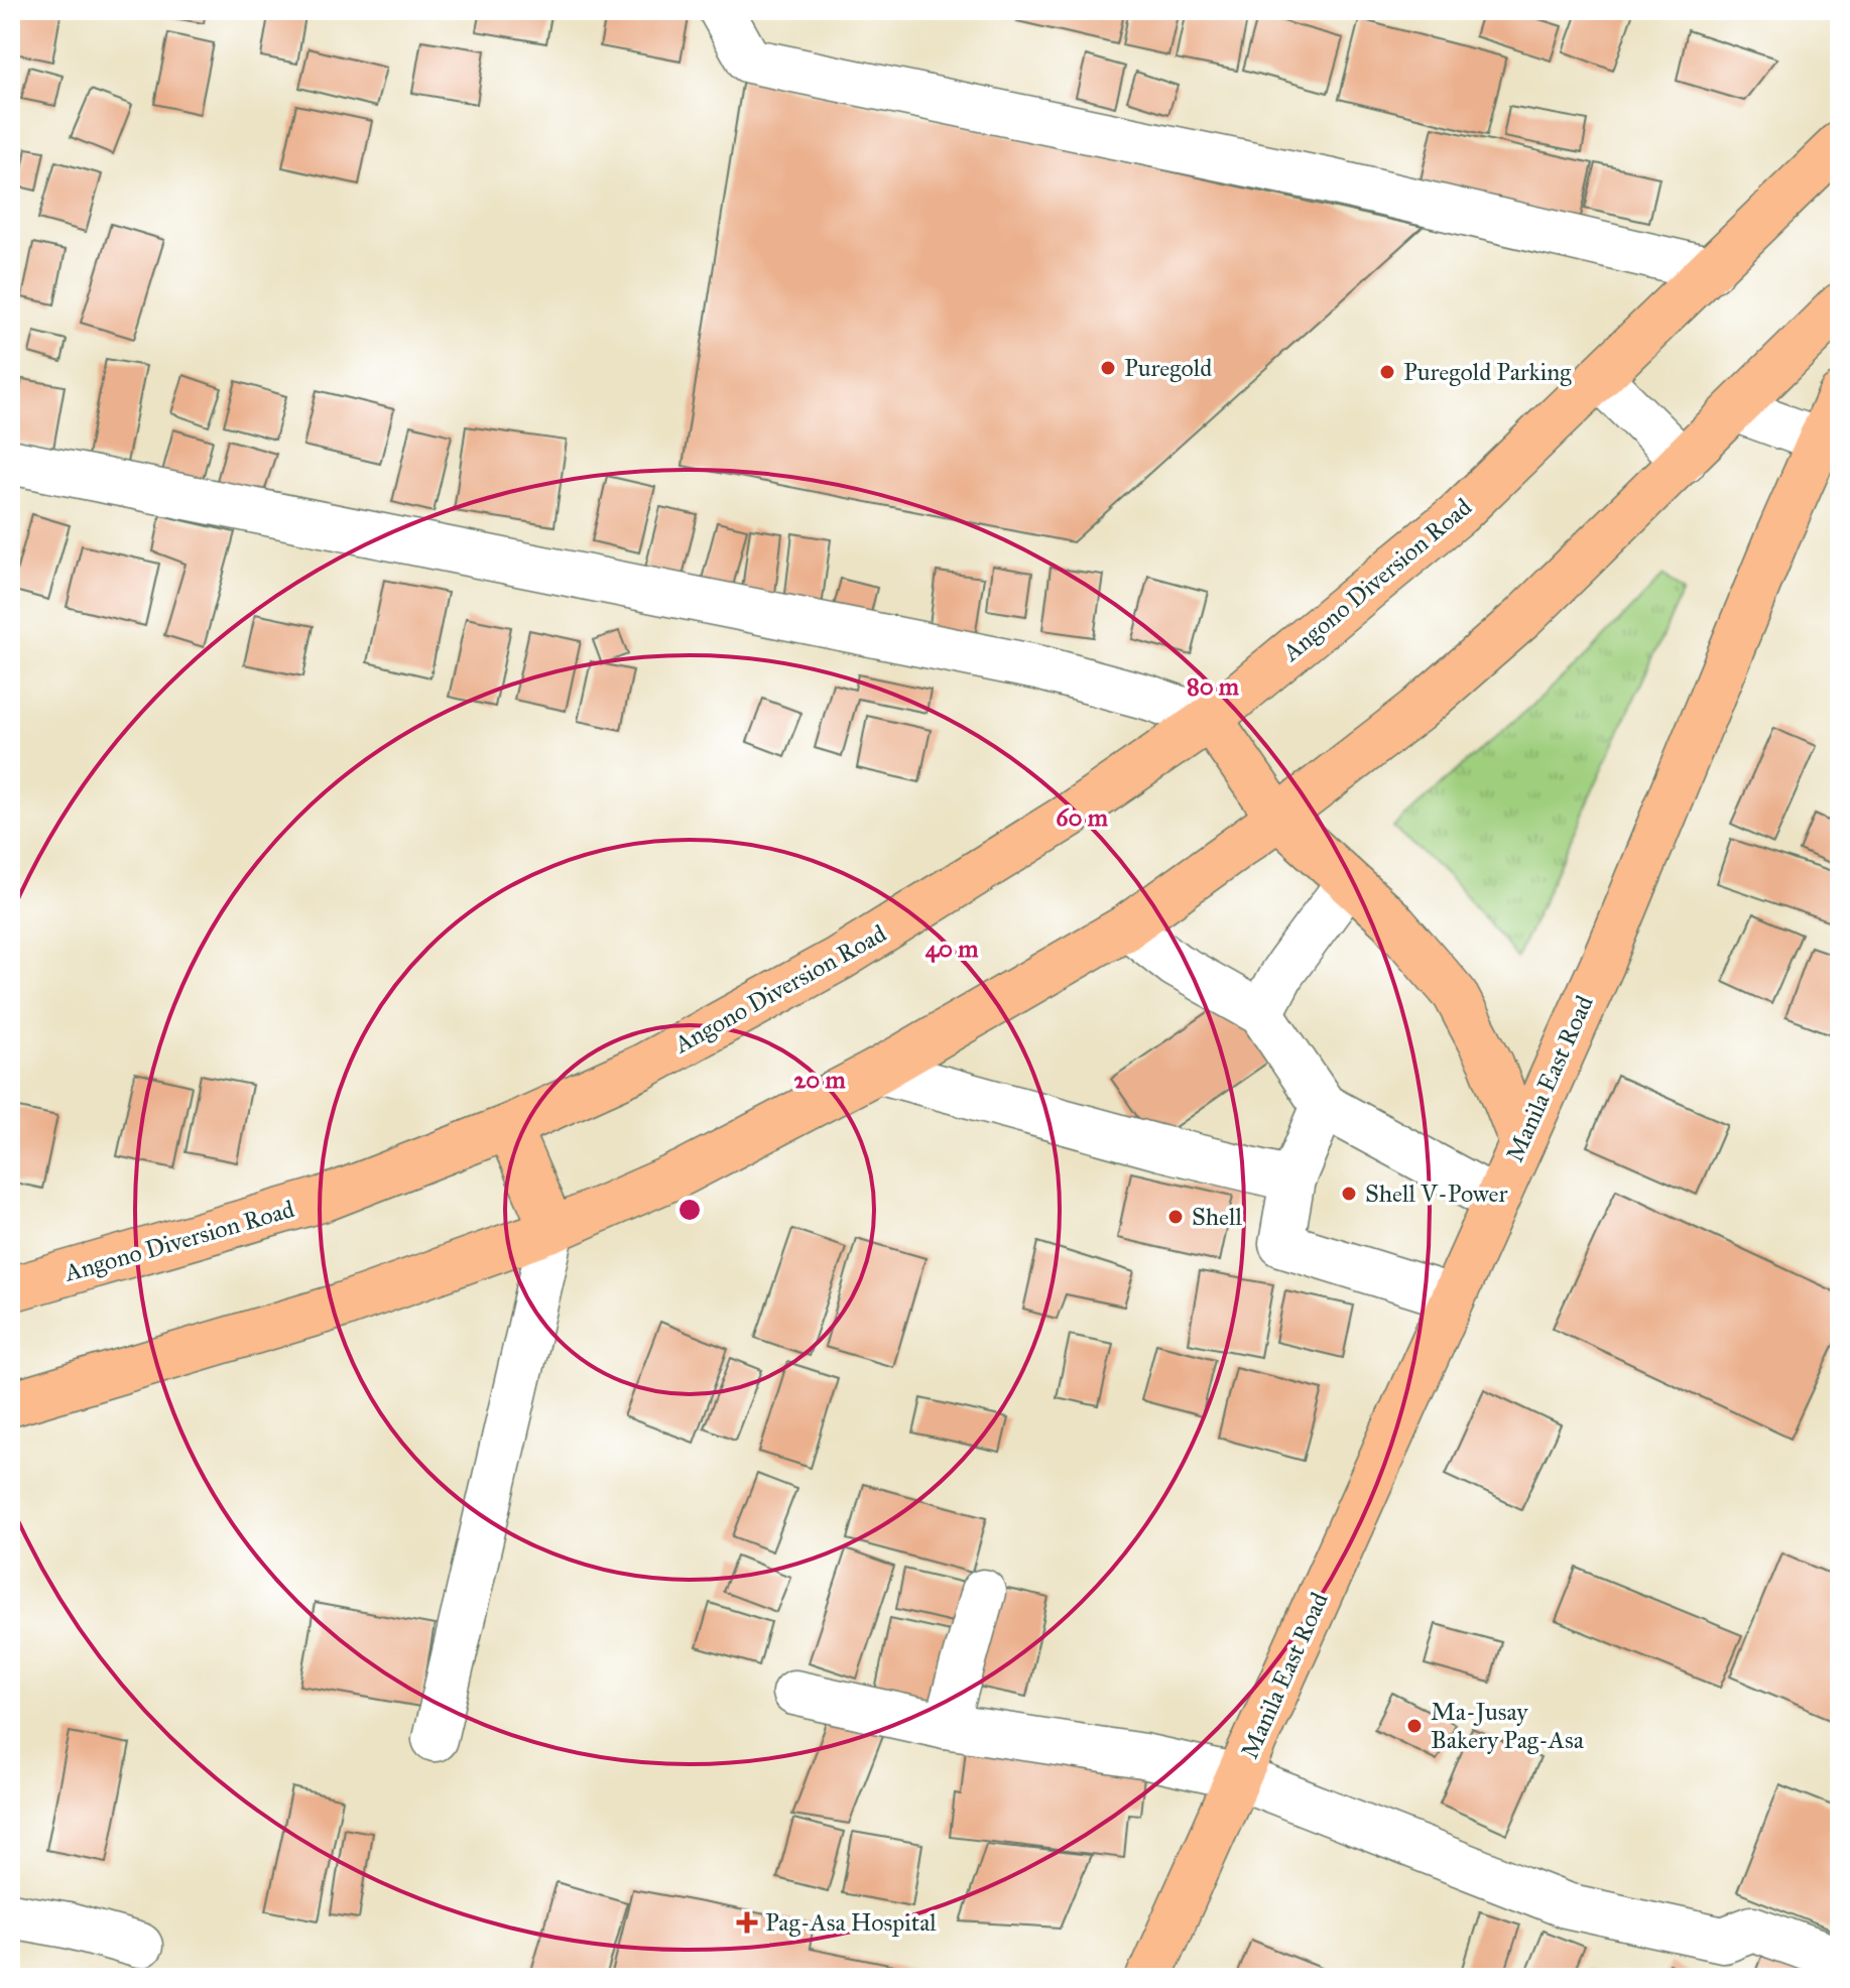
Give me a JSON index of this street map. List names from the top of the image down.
{
  "streets": {
    "main road": ["Angono Diversion Road", "Manila East Road"]
  },
  "places": {
    "other": [
      "Puregold",
      "Puregold Parking",
      "Shell V-Power",
      "Shell",
      "Ma-Jusay Bakery Pag-Asa"
    ],
    "health": ["Pag-Asa Hospital"]
  },
  "rings": [
    "80 m",
    "60 m",
    "40 m",
    "20 m"
  ]
}
